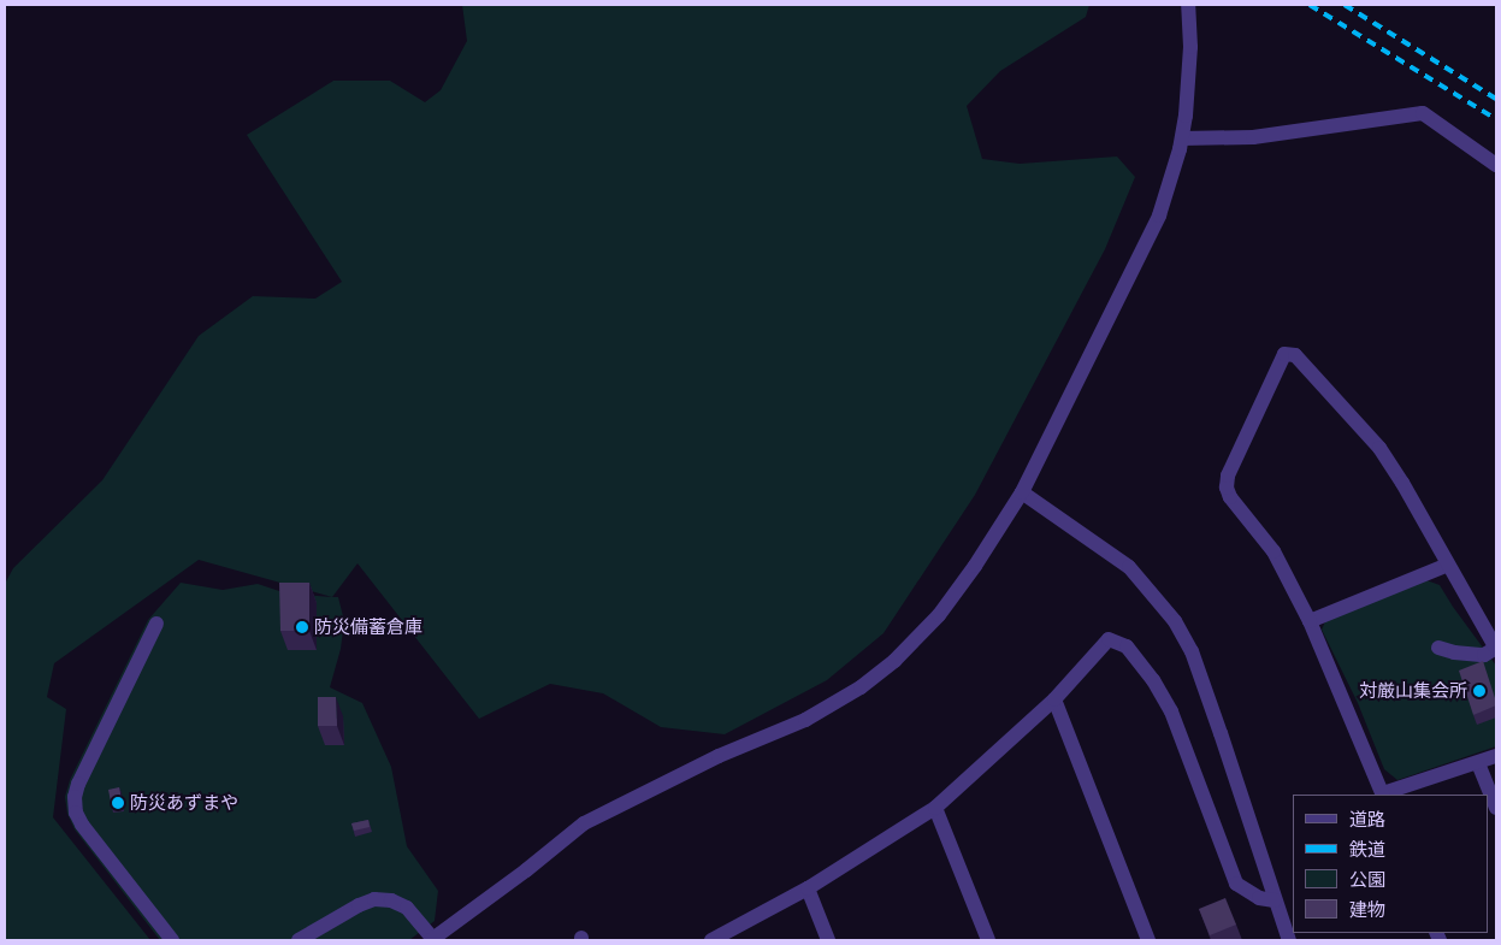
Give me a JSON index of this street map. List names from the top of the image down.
{
  "places": ["防災備蓄倉庫", "対厳山集会所", "防災あずまや"],
  "legend": [
    "道路",
    "鉄道",
    "公園",
    "建物"
  ]
}
